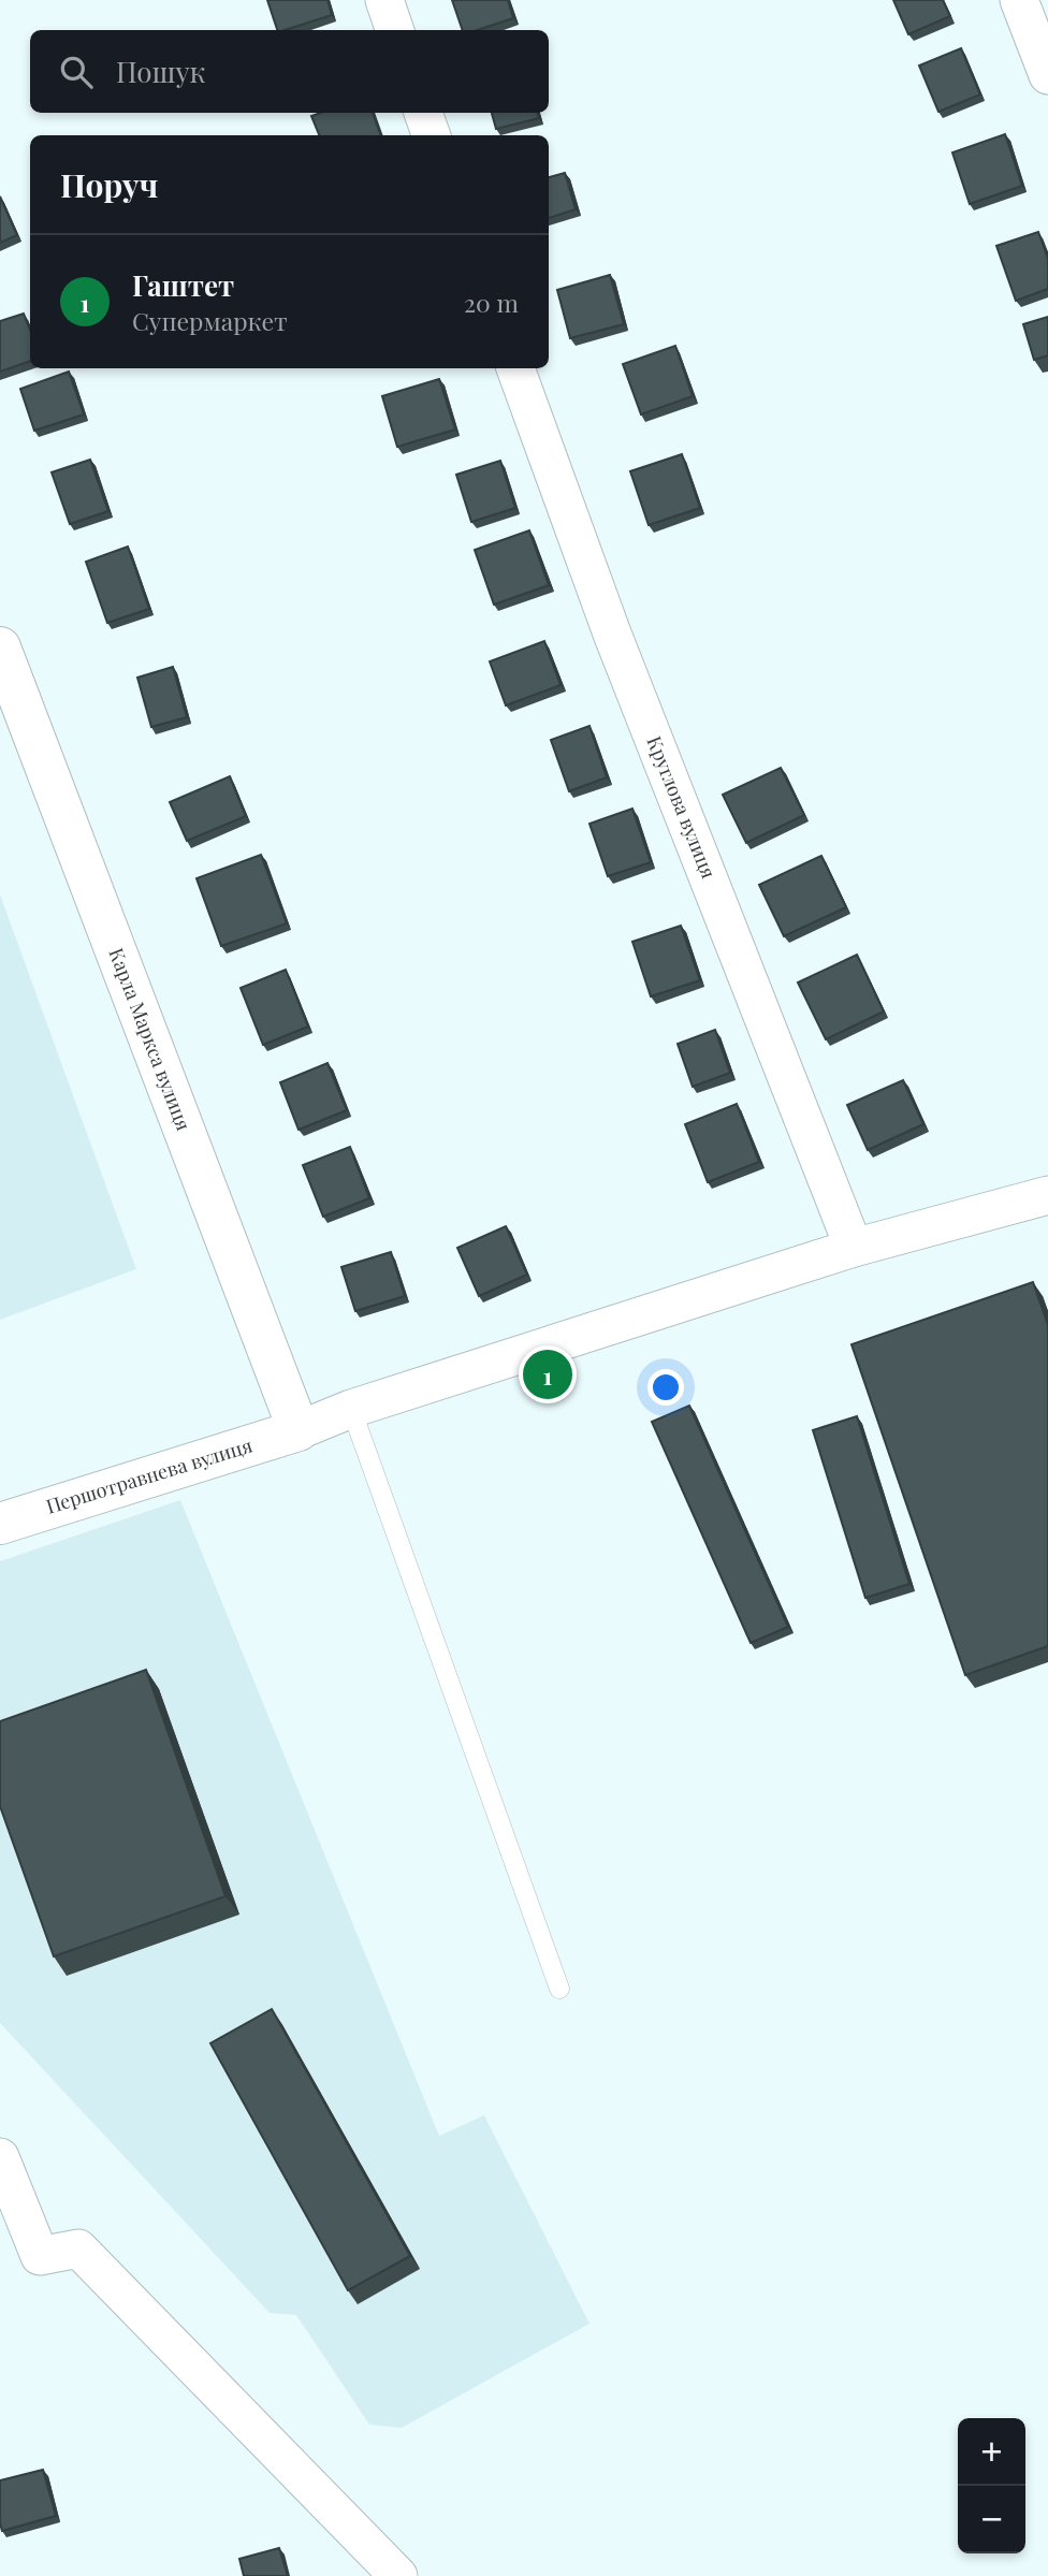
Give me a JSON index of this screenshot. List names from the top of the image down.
{
  "streets": {
    "street": ["Круглова вулиця", "Карла Маркса вулиця", "Першотравнева вулиця"]
  },
  "crossings": [
    ["Карла Маркса вулиця", "Першотравнева вулиця"]
  ],
  "page": {
    "search": "Пошук",
    "heading": "Поруч",
    "list": [
      {
        "mark": "1",
        "name": "Гаштет",
        "note": "Супермаркет",
        "value": "20 m"
      }
    ],
    "pins": "1",
    "map_buttons": ["+", "−"]
  }
}
